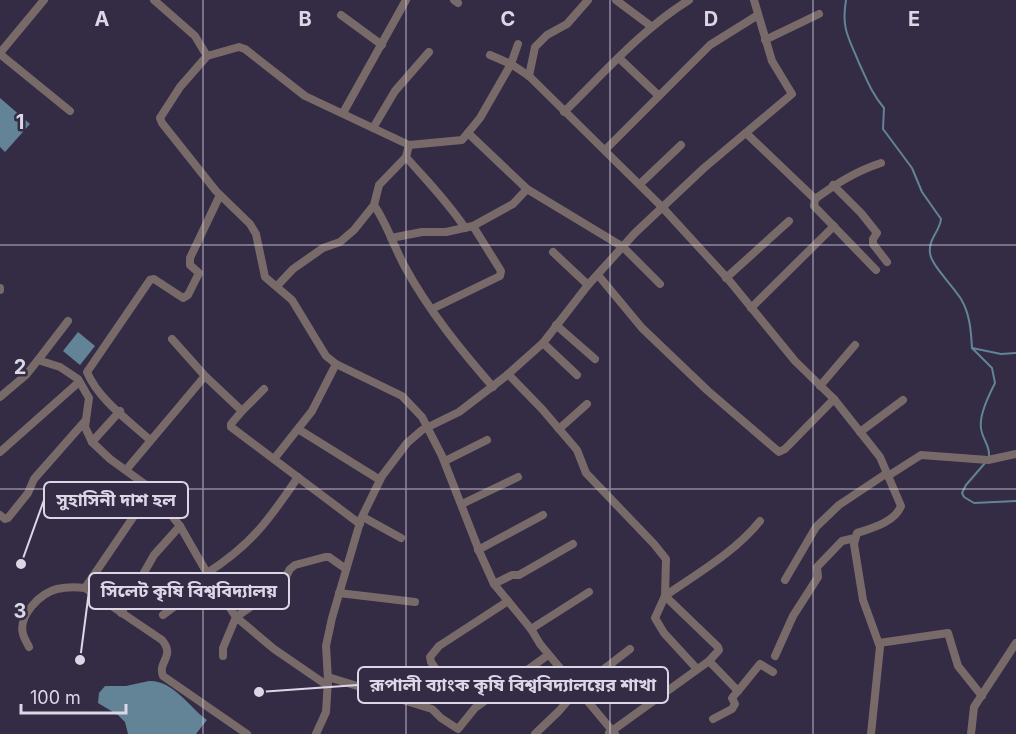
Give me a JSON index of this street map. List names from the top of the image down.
{
  "places": ["সুহাসিনী দাশ হল", "সিলেট কৃষি বিশ্ববিদ্যালয়", "রূপালী ব্যাংক কৃষি বিশ্ববিদ্যালয়ের শাখা"],
  "scale_bar": "100 m",
  "grid": {
    "columns": [
      "A",
      "B",
      "C",
      "D",
      "E"
    ],
    "rows": ["1", "2", "3"]
  }
}
